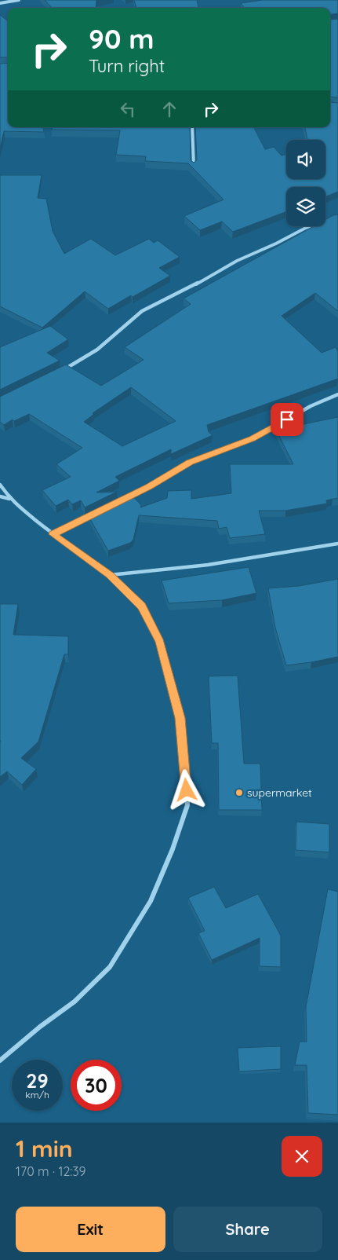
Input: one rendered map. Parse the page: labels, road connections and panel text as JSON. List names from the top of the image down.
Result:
{
  "places": ["supermarket"],
  "page": {
    "turn": ["90 m", "Turn right"],
    "speed": "29 km/h",
    "limit": "30",
    "heading": ["1 min", "170 m · 12:39"],
    "buttons": ["Exit", "Share"]
  }
}
